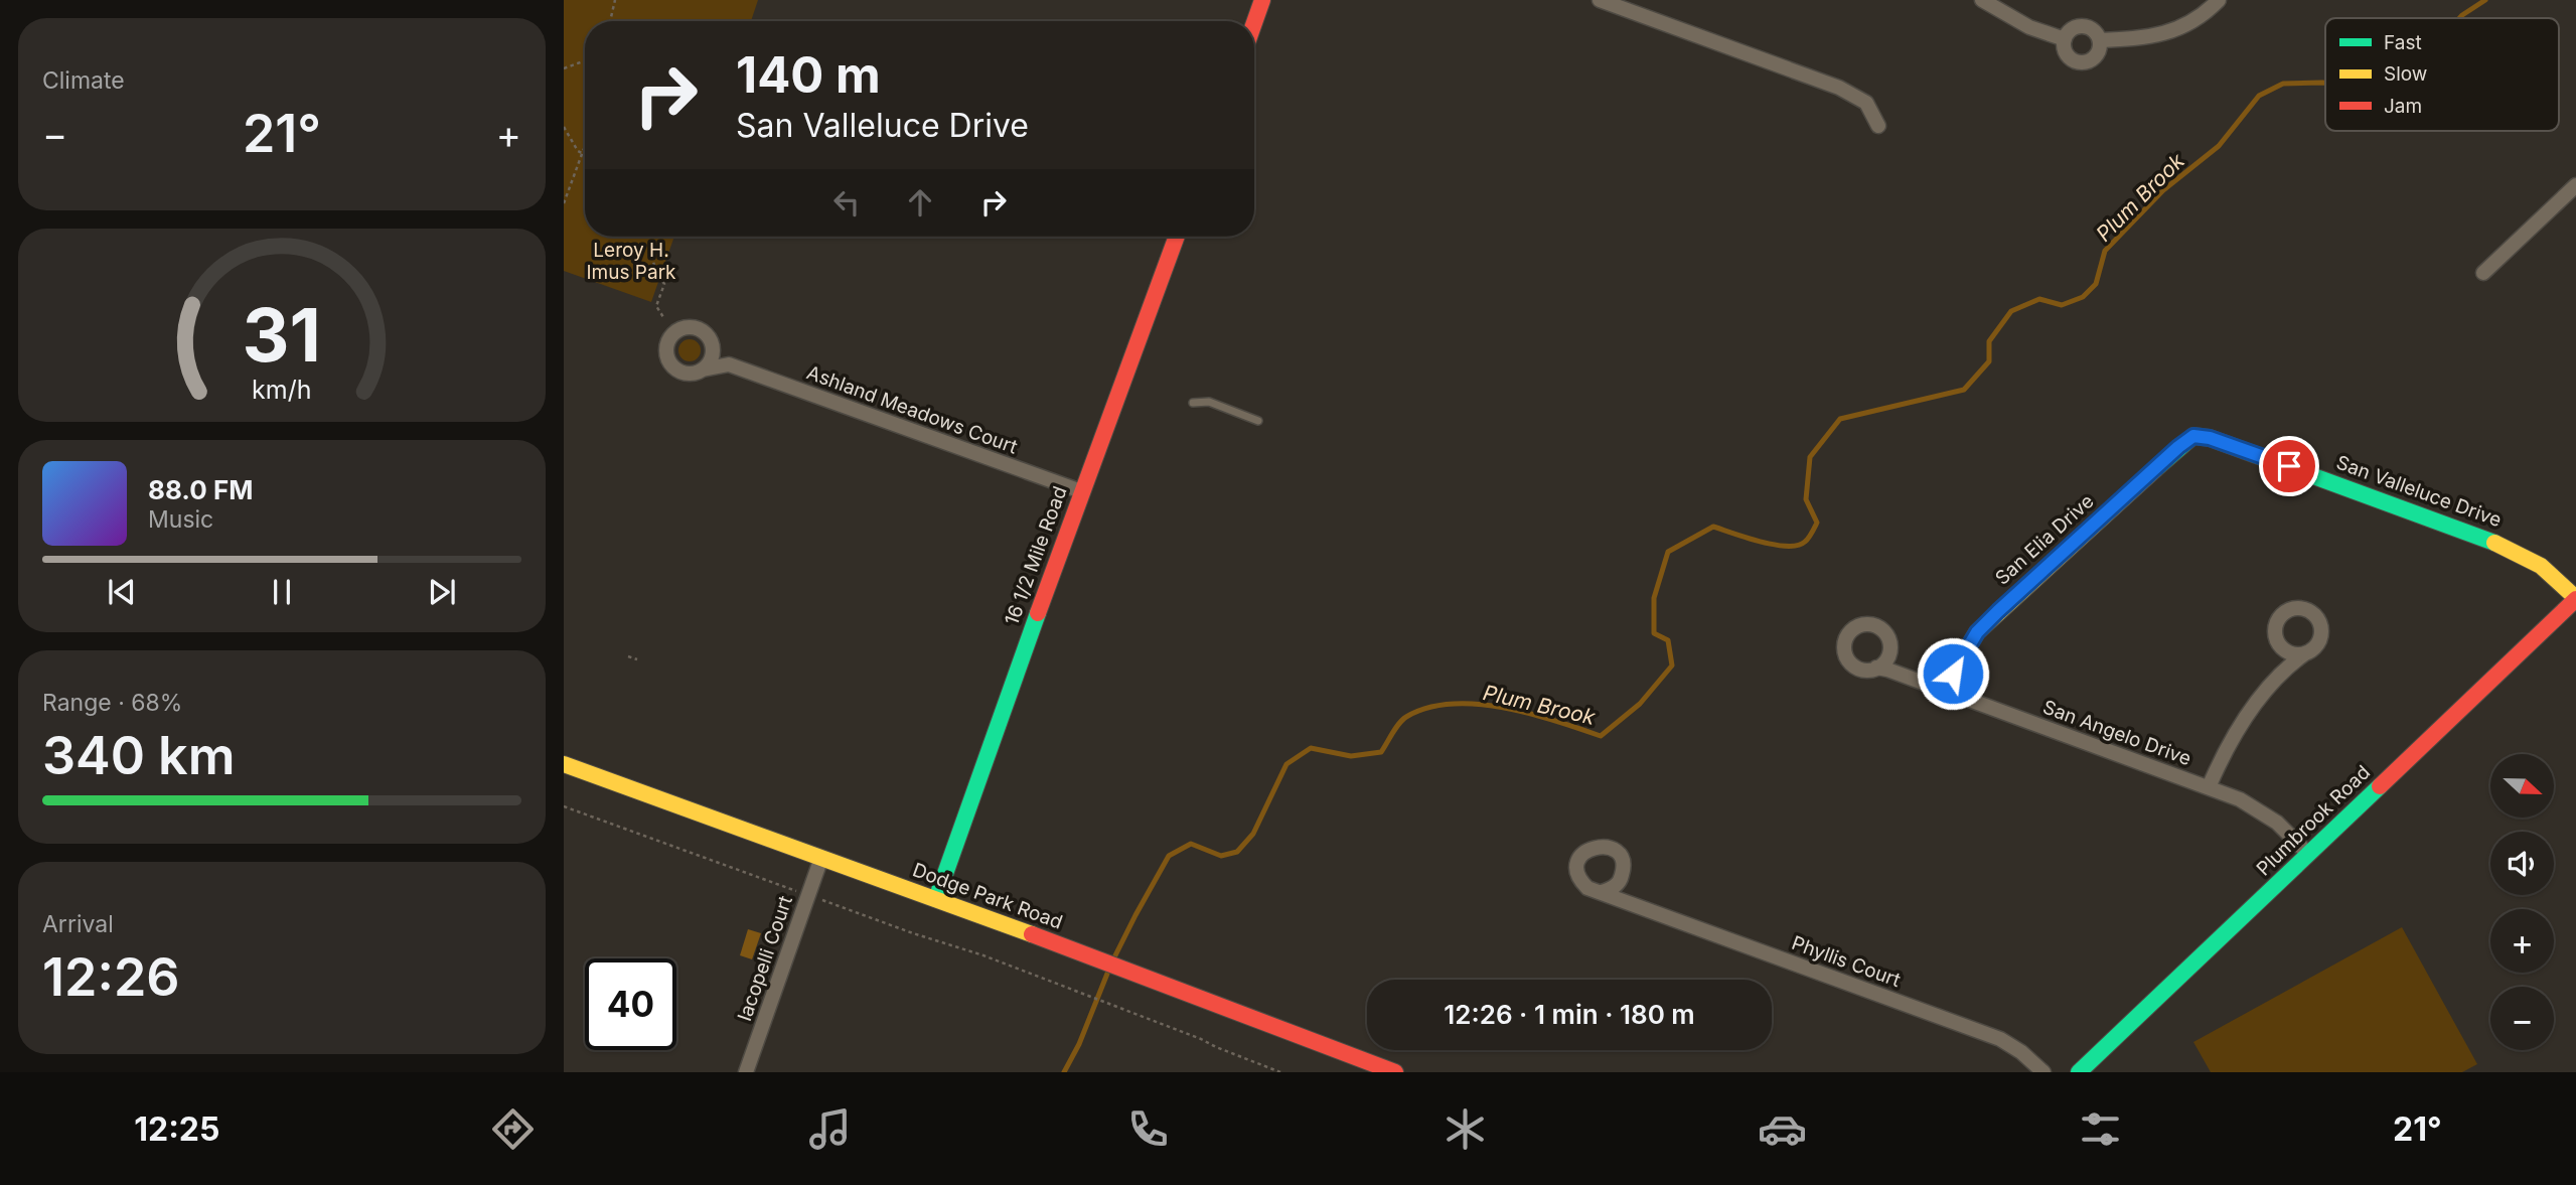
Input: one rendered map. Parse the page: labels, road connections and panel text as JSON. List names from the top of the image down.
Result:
{
  "streets": {
    "street": [
      "Ashland Meadows Court",
      "San Valleluce Drive",
      "San Elia Drive",
      "16 1/2 Mile Road",
      "San Angelo Drive",
      "Plumbrook Road",
      "Dodge Park Road",
      "Iacopelli Court",
      "Phyllis Court"
    ]
  },
  "crossings": [
    ["Ashland Meadows Court", "16 1/2 Mile Road"],
    ["San Valleluce Drive", "San Elia Drive"],
    ["San Valleluce Drive", "Plumbrook Road"],
    ["San Elia Drive", "San Angelo Drive"],
    ["16 1/2 Mile Road", "Dodge Park Road"],
    ["San Angelo Drive", "Plumbrook Road"],
    ["Dodge Park Road", "Iacopelli Court"]
  ],
  "water": ["Plum Brook"],
  "parks": ["Leroy H. Imus Park"],
  "legend": ["Fast", "Slow", "Jam"],
  "north": "right",
  "page": {
    "tile": [
      "Climate",
      ["Range · 68%", "340 km"],
      ["Arrival", "12:26"]
    ],
    "turn": ["140 m", "San Valleluce Drive"],
    "heat": ["−", "21°", "+"],
    "song": ["88.0 FM", "Music"],
    "map_buttons": ["+", "−"],
    "limit": "40",
    "trip": "12:26 · 1 min · 180 m",
    "tabs": ["12:25", "21°"],
    "gauge": ["31", "km/h"]
  }
}
